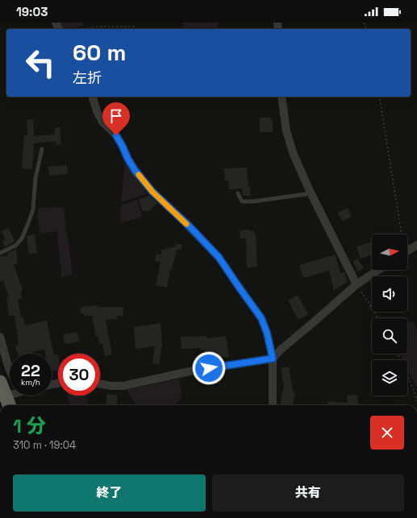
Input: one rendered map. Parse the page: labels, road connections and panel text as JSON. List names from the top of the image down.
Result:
{
  "north": "right",
  "page": {
    "status": "19:03",
    "turn": ["60 m", "左折"],
    "speed": "22 km/h",
    "limit": "30",
    "heading": ["1 分", "310 m · 19:04"],
    "buttons": ["終了", "共有"]
  }
}
